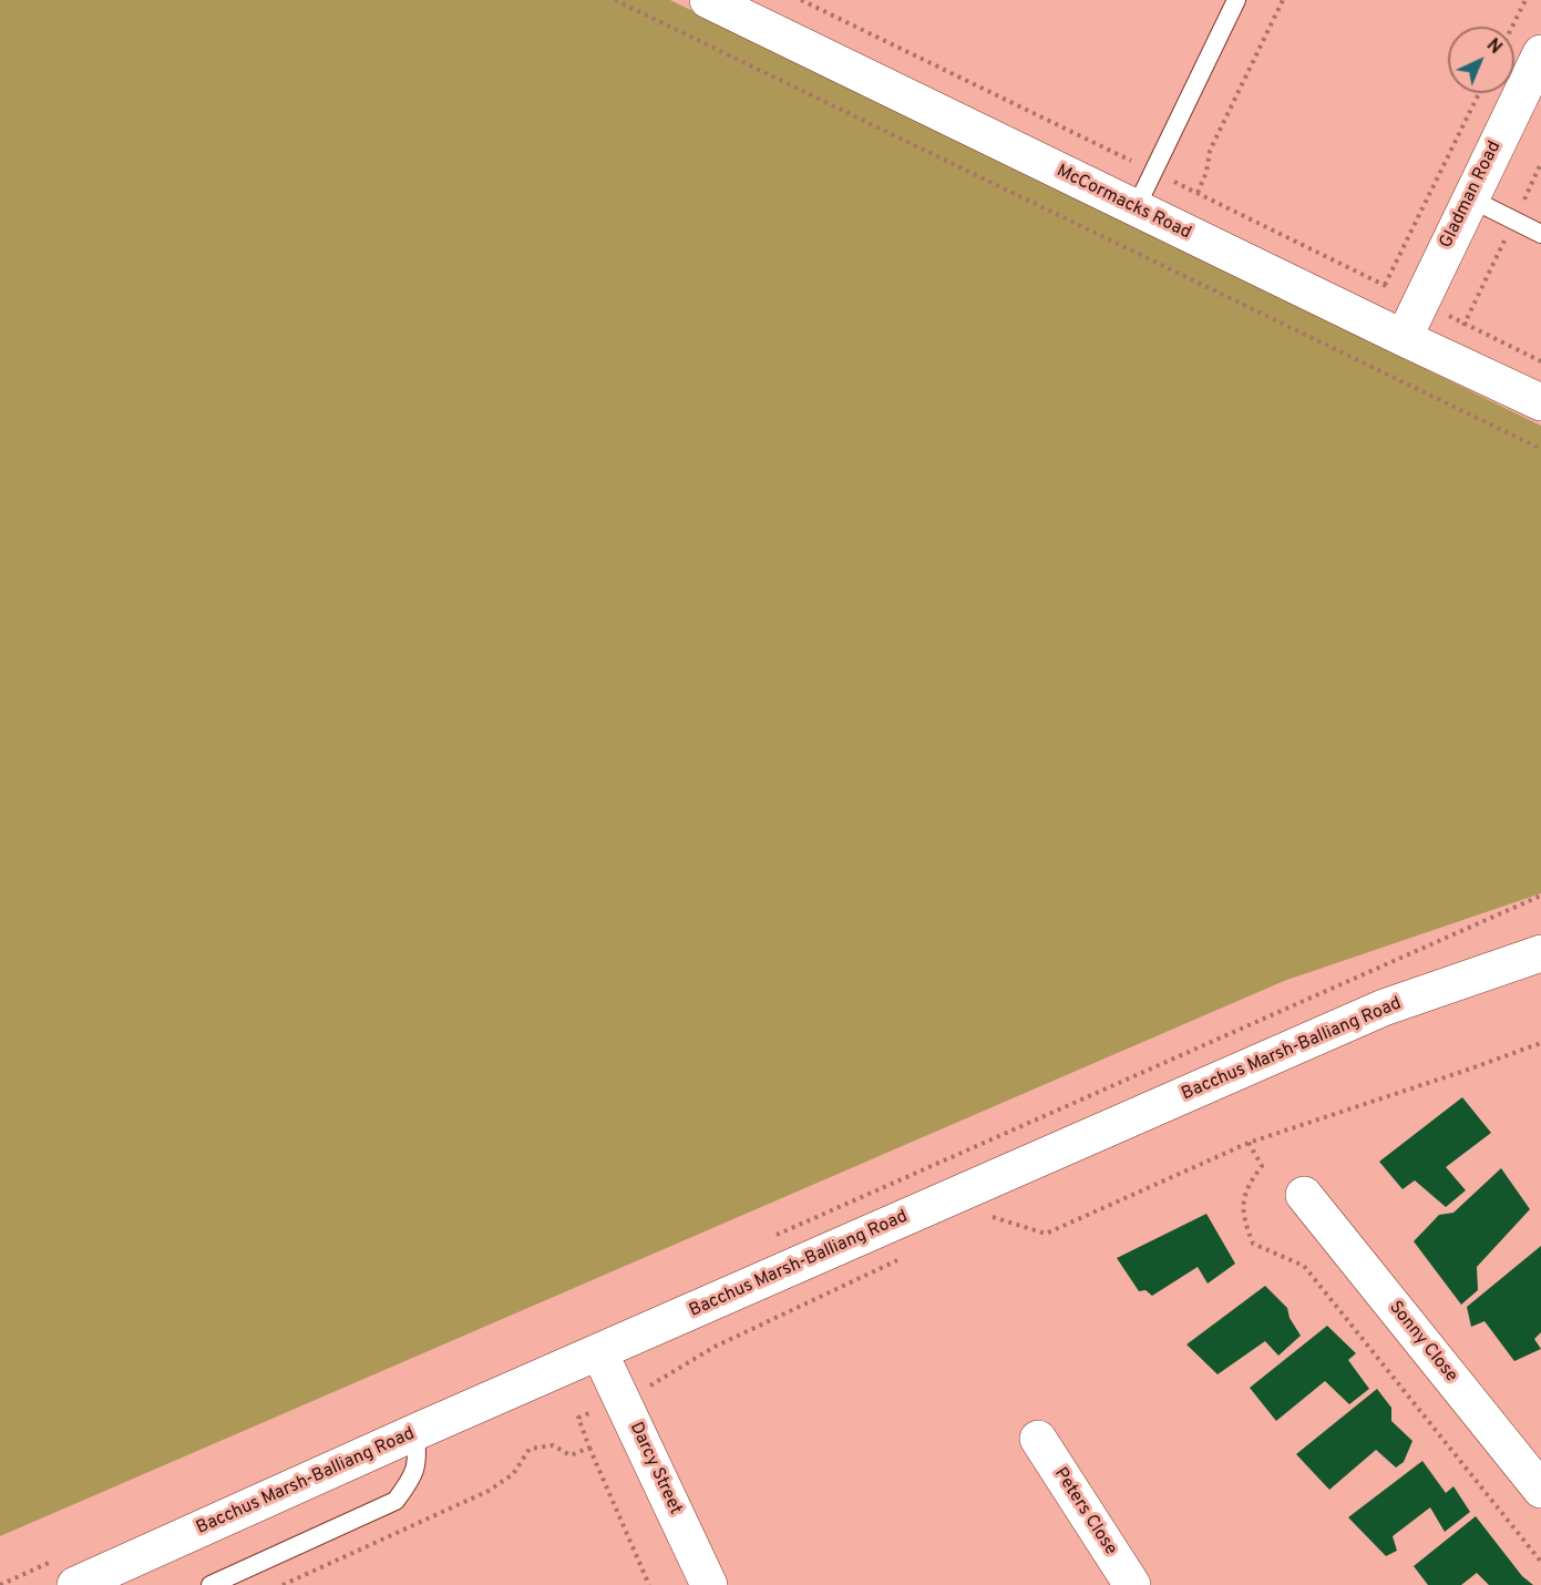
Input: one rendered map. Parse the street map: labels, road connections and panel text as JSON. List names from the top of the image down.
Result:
{
  "streets": {
    "street": [
      "Gladman Road",
      "McCormacks Road",
      "Bacchus Marsh-Balliang Road",
      "Sonny Close",
      "Darcy Street",
      "Peters Close"
    ]
  },
  "crossings": [
    ["Gladman Road", "McCormacks Road"],
    ["Bacchus Marsh-Balliang Road", "Darcy Street"]
  ],
  "north": "top right"
}
